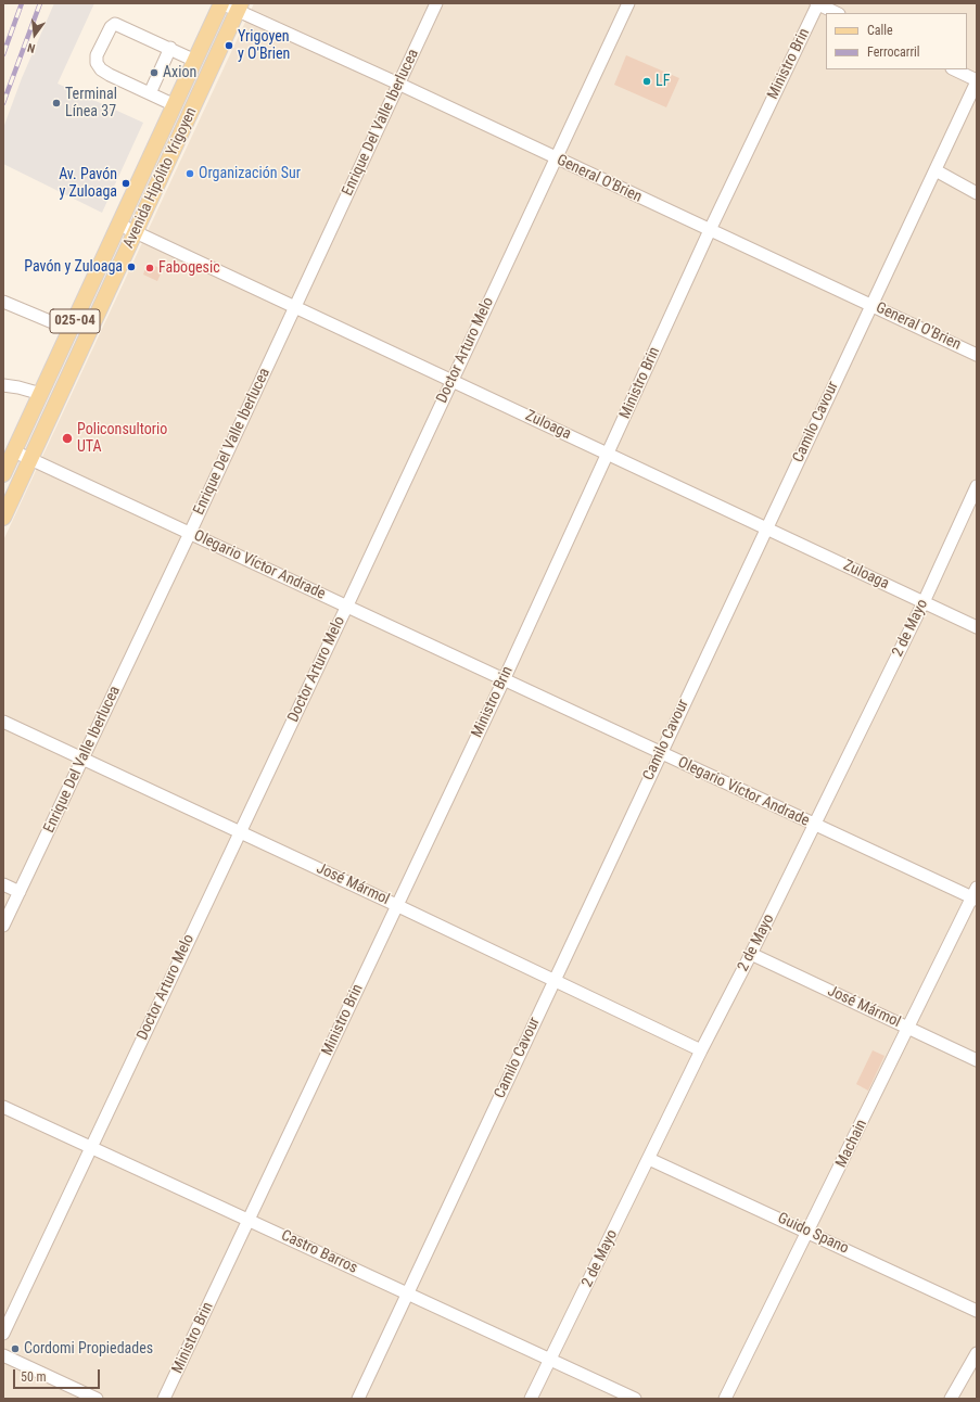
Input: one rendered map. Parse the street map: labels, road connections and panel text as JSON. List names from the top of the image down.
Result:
{
  "streets": {
    "main road": ["Avenida Hipólito Yrigoyen", "025-04"],
    "street": [
      "Ministro Brin",
      "Enrique Del Valle Iberlucea",
      "General O'Brien",
      "Doctor Arturo Melo",
      "Camilo Cavour",
      "Zuloaga",
      "Olegario Víctor Andrade",
      "2 de Mayo",
      "José Mármol",
      "Machain",
      "Guido Spano",
      "Castro Barros"
    ]
  },
  "crossings": [
    ["Ministro Brin", "General O'Brien"],
    ["Ministro Brin", "Zuloaga"],
    ["Ministro Brin", "Olegario Víctor Andrade"],
    ["Ministro Brin", "José Mármol"],
    ["Ministro Brin", "Castro Barros"],
    ["Enrique Del Valle Iberlucea", "General O'Brien"],
    ["Enrique Del Valle Iberlucea", "Zuloaga"],
    ["Enrique Del Valle Iberlucea", "Olegario Víctor Andrade"],
    ["Enrique Del Valle Iberlucea", "José Mármol"],
    ["Avenida Hipólito Yrigoyen", "General O'Brien"],
    ["Avenida Hipólito Yrigoyen", "Zuloaga"],
    ["Avenida Hipólito Yrigoyen", "Olegario Víctor Andrade"],
    ["General O'Brien", "Doctor Arturo Melo"],
    ["General O'Brien", "Camilo Cavour"],
    ["Doctor Arturo Melo", "Zuloaga"],
    ["Doctor Arturo Melo", "Olegario Víctor Andrade"],
    ["Doctor Arturo Melo", "José Mármol"],
    ["Doctor Arturo Melo", "Castro Barros"],
    ["Camilo Cavour", "Zuloaga"],
    ["Camilo Cavour", "Olegario Víctor Andrade"],
    ["Camilo Cavour", "José Mármol"],
    ["Camilo Cavour", "Castro Barros"],
    ["Zuloaga", "2 de Mayo"],
    ["Olegario Víctor Andrade", "2 de Mayo"],
    ["Olegario Víctor Andrade", "Machain"],
    ["2 de Mayo", "José Mármol"],
    ["2 de Mayo", "Guido Spano"],
    ["2 de Mayo", "Castro Barros"],
    ["José Mármol", "Machain"],
    ["Machain", "Guido Spano"]
  ],
  "places": [
    "Yrigoyen y O'Brien",
    "Axion",
    "LF",
    "Terminal Línea 37",
    "Organización Sur",
    "Av. Pavón y Zuloaga",
    "Pavón y Zuloaga",
    "Fabogesic",
    "Policonsultorio UTA",
    "Cordomi Propiedades"
  ],
  "legend": ["Calle", "Ferrocarril"],
  "scale_bar": "50 m",
  "north": "bottom"
}
